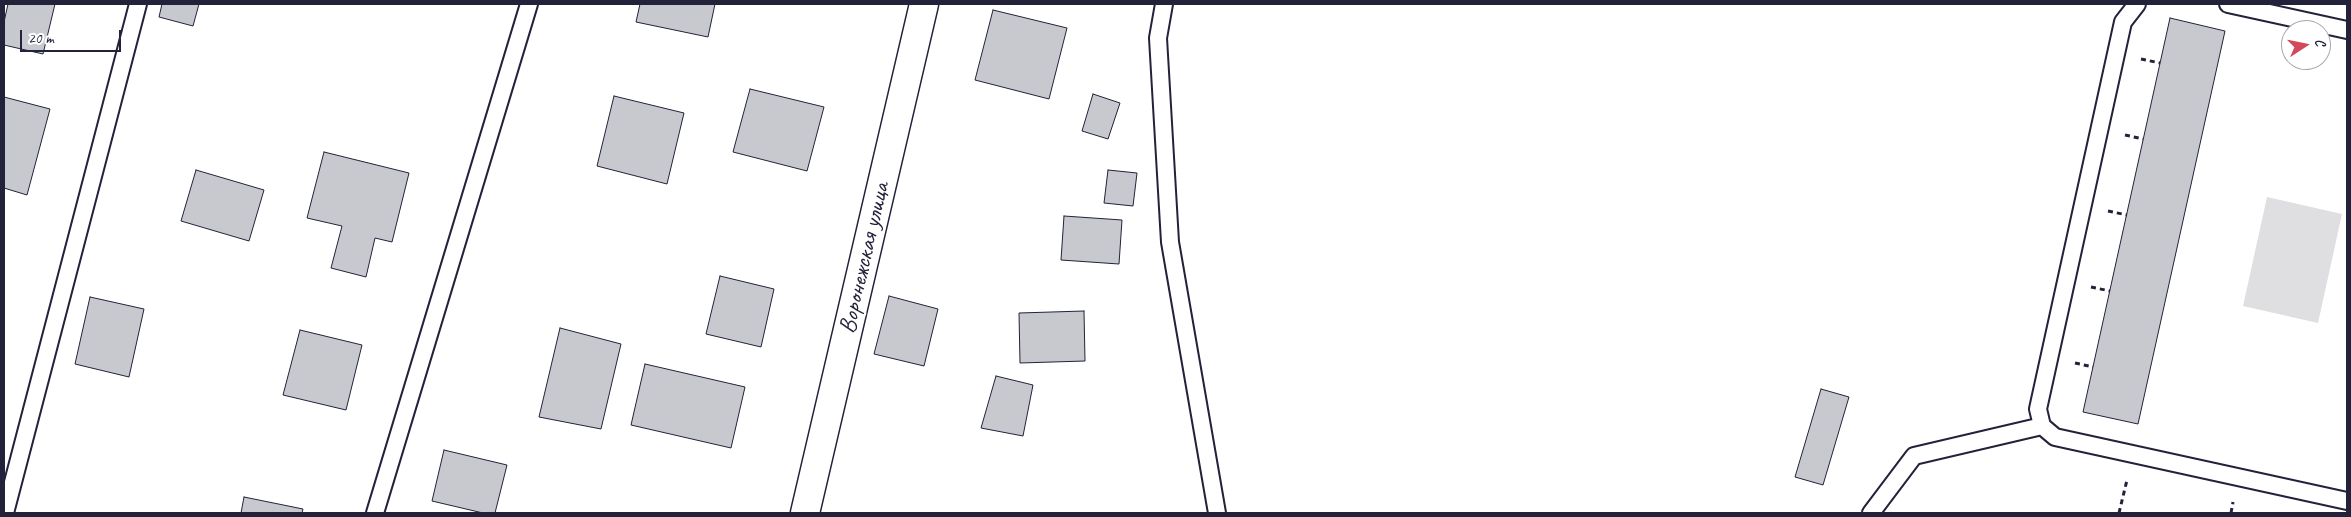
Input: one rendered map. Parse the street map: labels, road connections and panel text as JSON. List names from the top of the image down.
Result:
{
  "streets": {
    "street": ["Воронежская улица"]
  },
  "scale_bar": "20 m",
  "north": "right"
}
